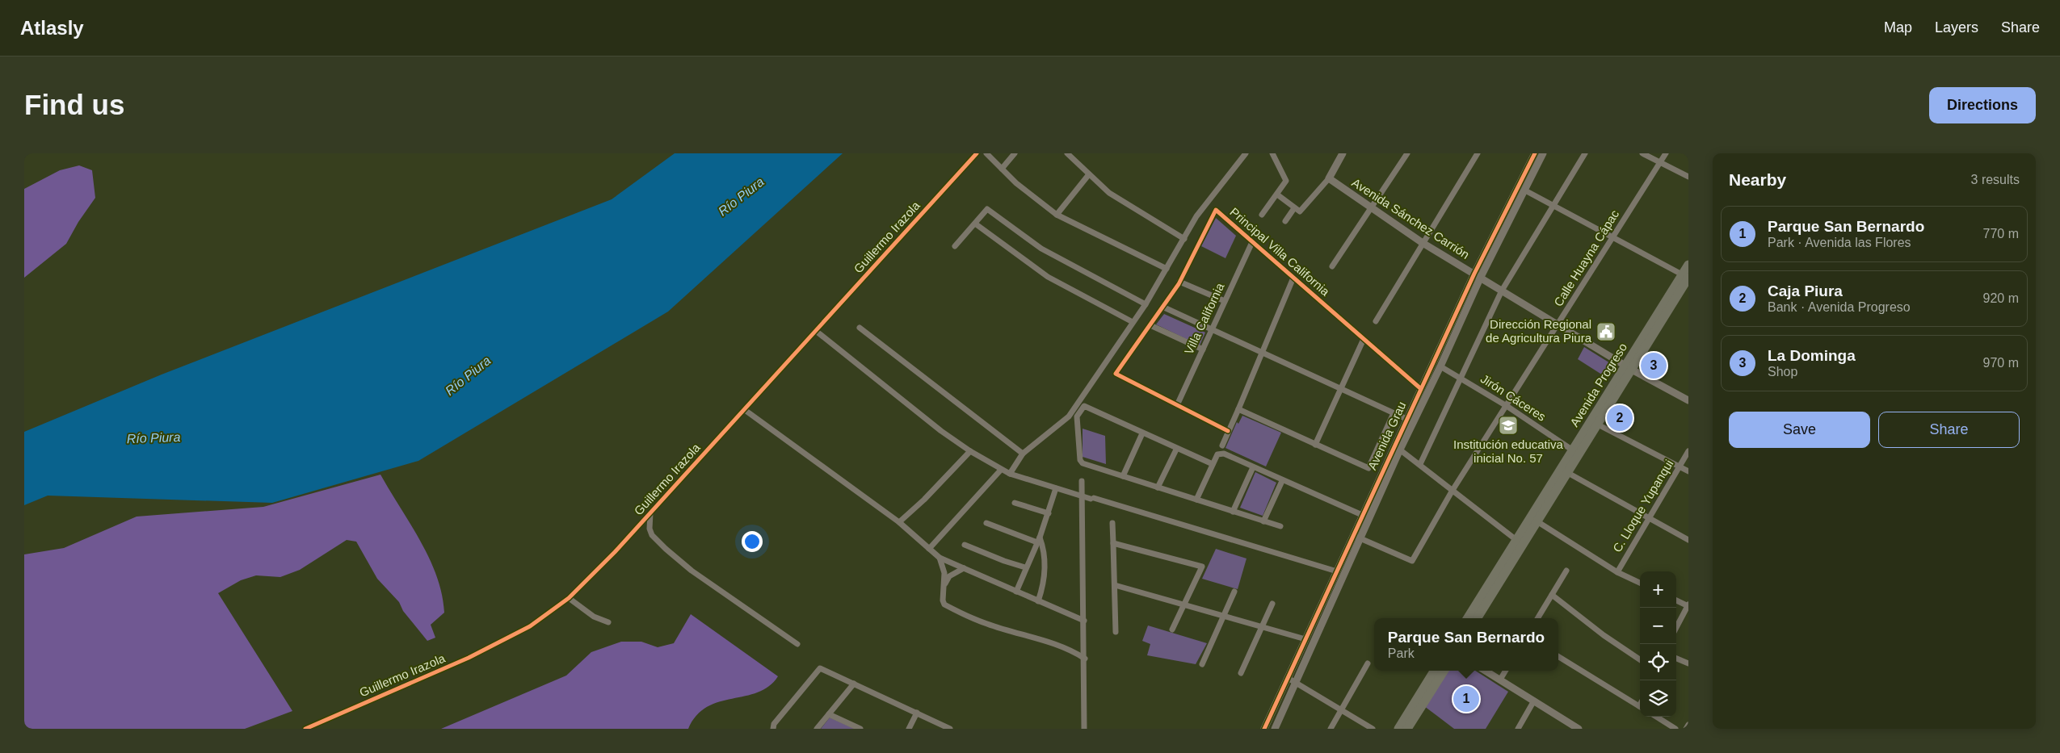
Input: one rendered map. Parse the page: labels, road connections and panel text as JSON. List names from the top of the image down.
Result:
{
  "streets": {
    "main road": ["Avenida Progreso"],
    "street": [
      "Avenida Sánchez Carrión",
      "Guillermo Irazola",
      "Principal Villa California",
      "Calle Huayna Cápac",
      "Villa California",
      "Jirón Cáceres",
      "Avenida Grau",
      "C. Lloque Yupanqui"
    ]
  },
  "crossings": [
    ["Avenida Sánchez Carrión", "Calle Huayna Cápac"],
    ["Avenida Sánchez Carrión", "Avenida Progreso"],
    ["Avenida Sánchez Carrión", "Avenida Grau"],
    ["Principal Villa California", "Villa California"],
    ["Principal Villa California", "Avenida Grau"],
    ["Calle Huayna Cápac", "Jirón Cáceres"],
    ["Calle Huayna Cápac", "Avenida Grau"],
    ["Avenida Progreso", "Jirón Cáceres"],
    ["Jirón Cáceres", "Avenida Grau"]
  ],
  "water": ["Río Piura"],
  "places": {
    "public building": ["Dirección Regional de Agricultura Piura"],
    "school or university": ["Institución educativa inicial No. 57"]
  },
  "page": {
    "header": "Atlasly",
    "nav": ["Map", "Layers", "Share"],
    "buttons": [
      "Directions",
      ["Save", "Share"]
    ],
    "title": "Find us",
    "heading": ["Nearby", "3 results"],
    "list": [
      {
        "mark": "1",
        "name": "Parque San Bernardo",
        "note": "Park · Avenida las Flores",
        "value": "770 m"
      },
      {
        "mark": "2",
        "name": "Caja Piura",
        "note": "Bank · Avenida Progreso",
        "value": "920 m"
      },
      {
        "mark": "3",
        "name": "La Dominga",
        "note": "Shop",
        "value": "970 m"
      }
    ],
    "pins": ["3", "2", "1"],
    "map_buttons": ["+", "−"],
    "popup": ["Parque San Bernardo", "Park"]
  }
}
